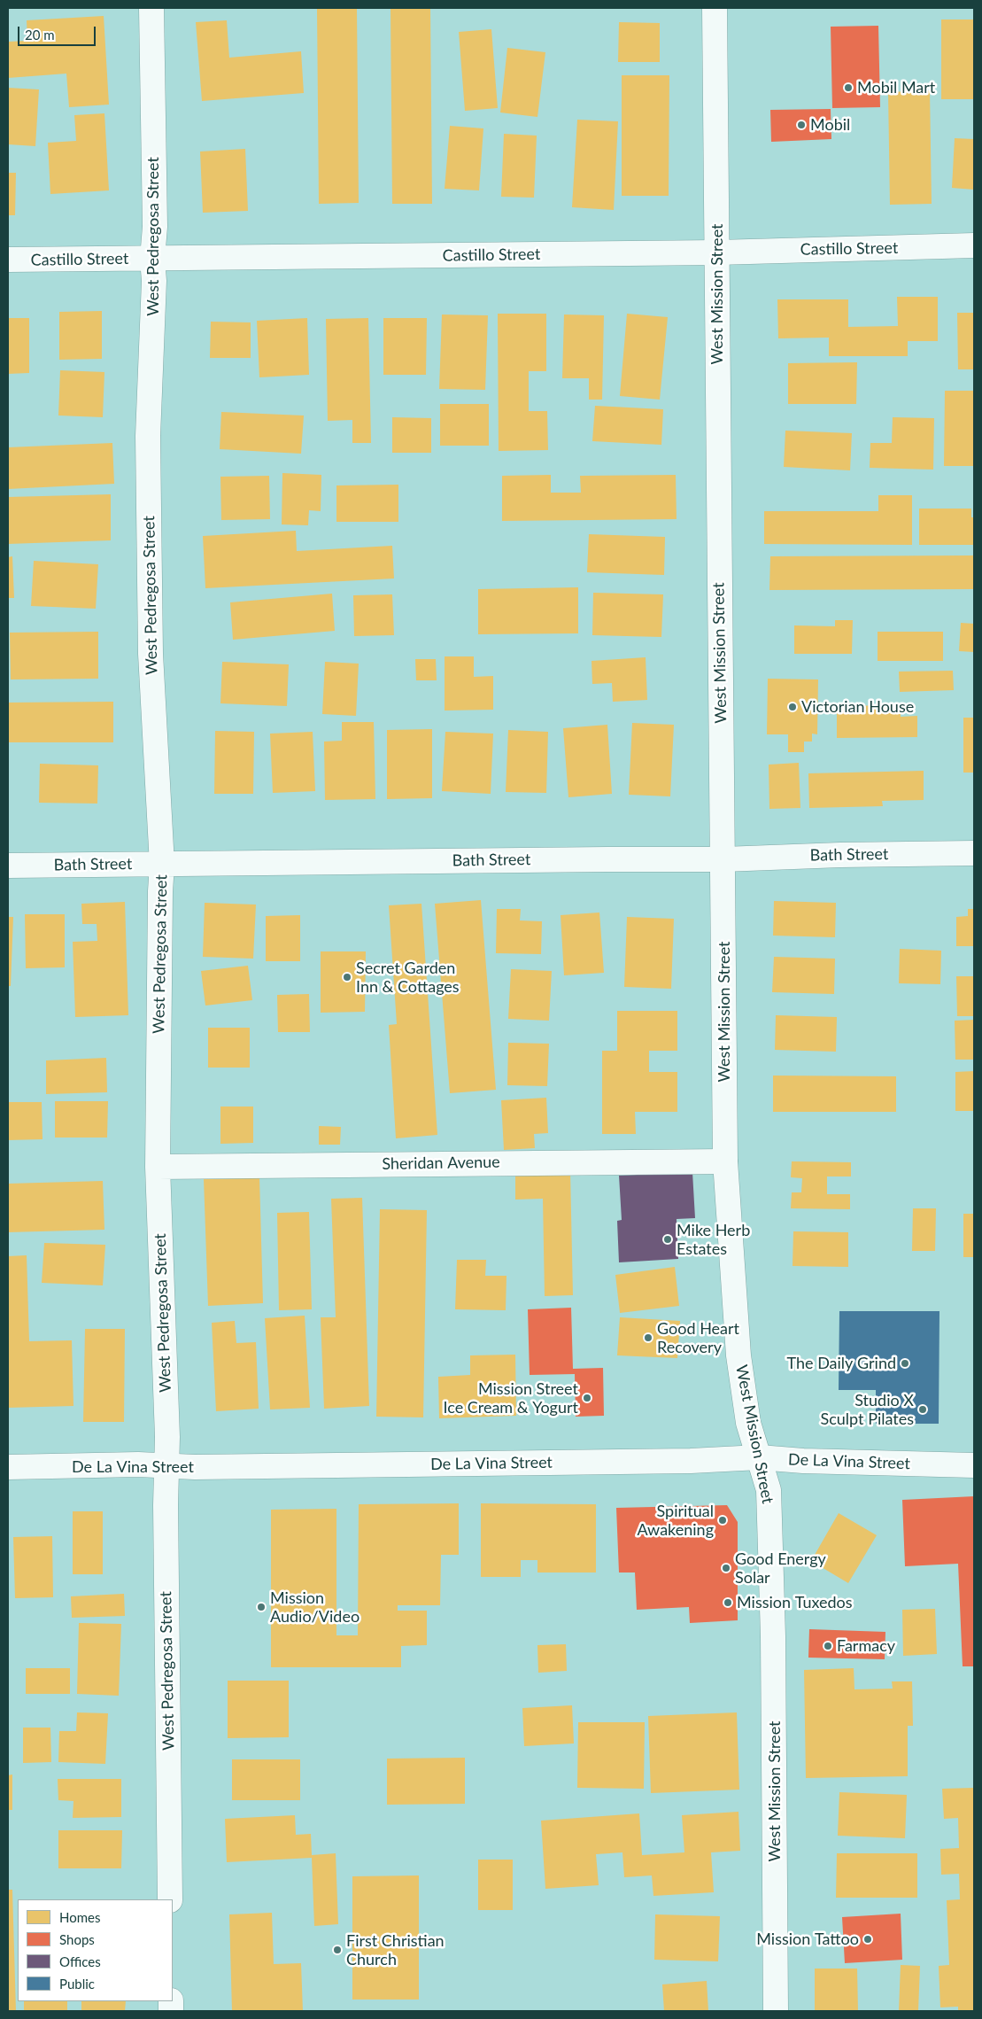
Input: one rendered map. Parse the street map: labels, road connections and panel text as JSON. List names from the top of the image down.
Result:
{
  "streets": {
    "street": [
      "West Pedregosa Street",
      "Castillo Street",
      "West Mission Street",
      "Bath Street",
      "Sheridan Avenue",
      "De La Vina Street"
    ]
  },
  "crossings": [
    ["West Pedregosa Street", "Castillo Street"],
    ["West Pedregosa Street", "Bath Street"],
    ["West Pedregosa Street", "Sheridan Avenue"],
    ["West Pedregosa Street", "De La Vina Street"],
    ["Castillo Street", "West Mission Street"],
    ["West Mission Street", "Bath Street"],
    ["West Mission Street", "Sheridan Avenue"],
    ["West Mission Street", "De La Vina Street"]
  ],
  "places": [
    "Mobil Mart",
    "Mobil",
    "Victorian House",
    "Secret Garden Inn & Cottages",
    "Mike Herb Estates",
    "Good Heart Recovery",
    "The Daily Grind",
    "Mission Street Ice Cream & Yogurt",
    "Studio X Sculpt Pilates",
    "Spiritual Awakening",
    "Good Energy Solar",
    "Mission Tuxedos",
    "Mission Audio/Video",
    "Farmacy",
    "Mission Tattoo",
    "First Christian Church"
  ],
  "legend": [
    "Homes",
    "Shops",
    "Offices",
    "Public"
  ],
  "scale_bar": "20 m"
}
